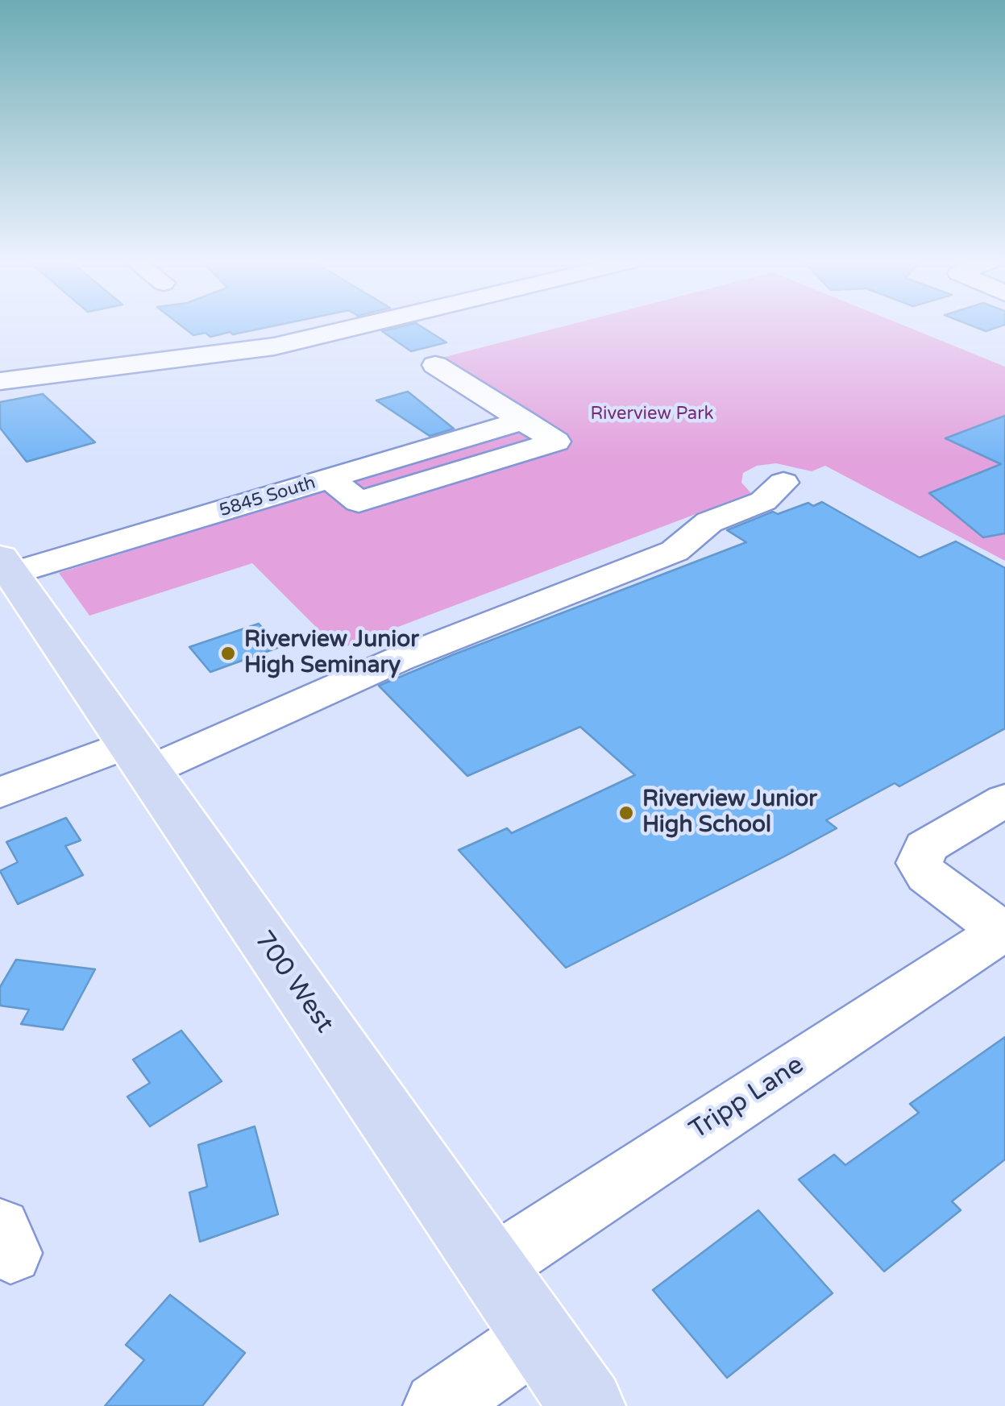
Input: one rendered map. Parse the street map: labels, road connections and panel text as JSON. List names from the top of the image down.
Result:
{
  "streets": {
    "main road": ["700 West"],
    "street": ["5845 South", "Tripp Lane"]
  },
  "crossings": [
    ["5845 South", "700 West"],
    ["700 West", "Tripp Lane"]
  ],
  "parks": ["Riverview Park"],
  "places": ["Riverview Junior High Seminary", "Riverview Junior High School"]
}
